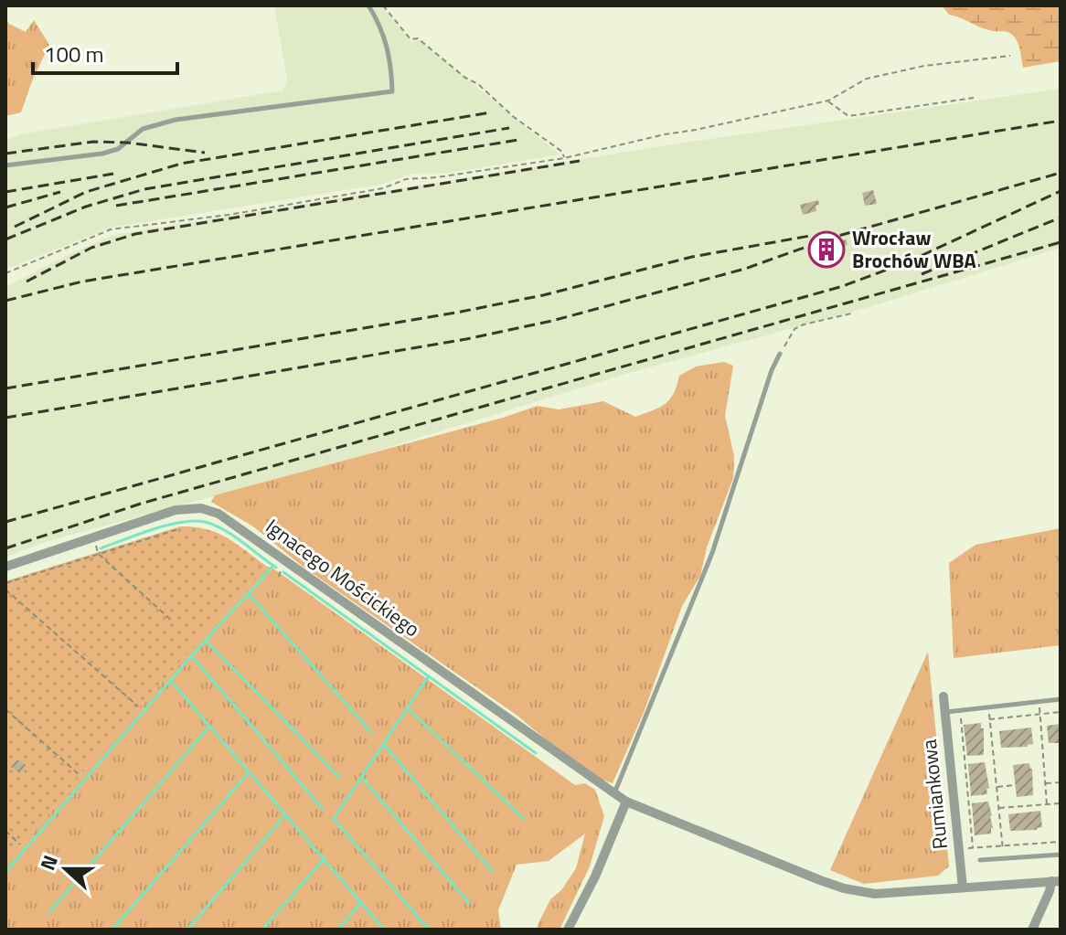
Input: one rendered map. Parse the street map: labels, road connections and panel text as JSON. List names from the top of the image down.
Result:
{
  "streets": {
    "street": ["Ignacego Mościckiego", "Rumiankowa"]
  },
  "crossings": [
    ["Ignacego Mościckiego", "Rumiankowa"]
  ],
  "places": {
    "building": ["Wrocław Brochów WBA"]
  },
  "scale_bar": "100 m",
  "north": "left"
}
